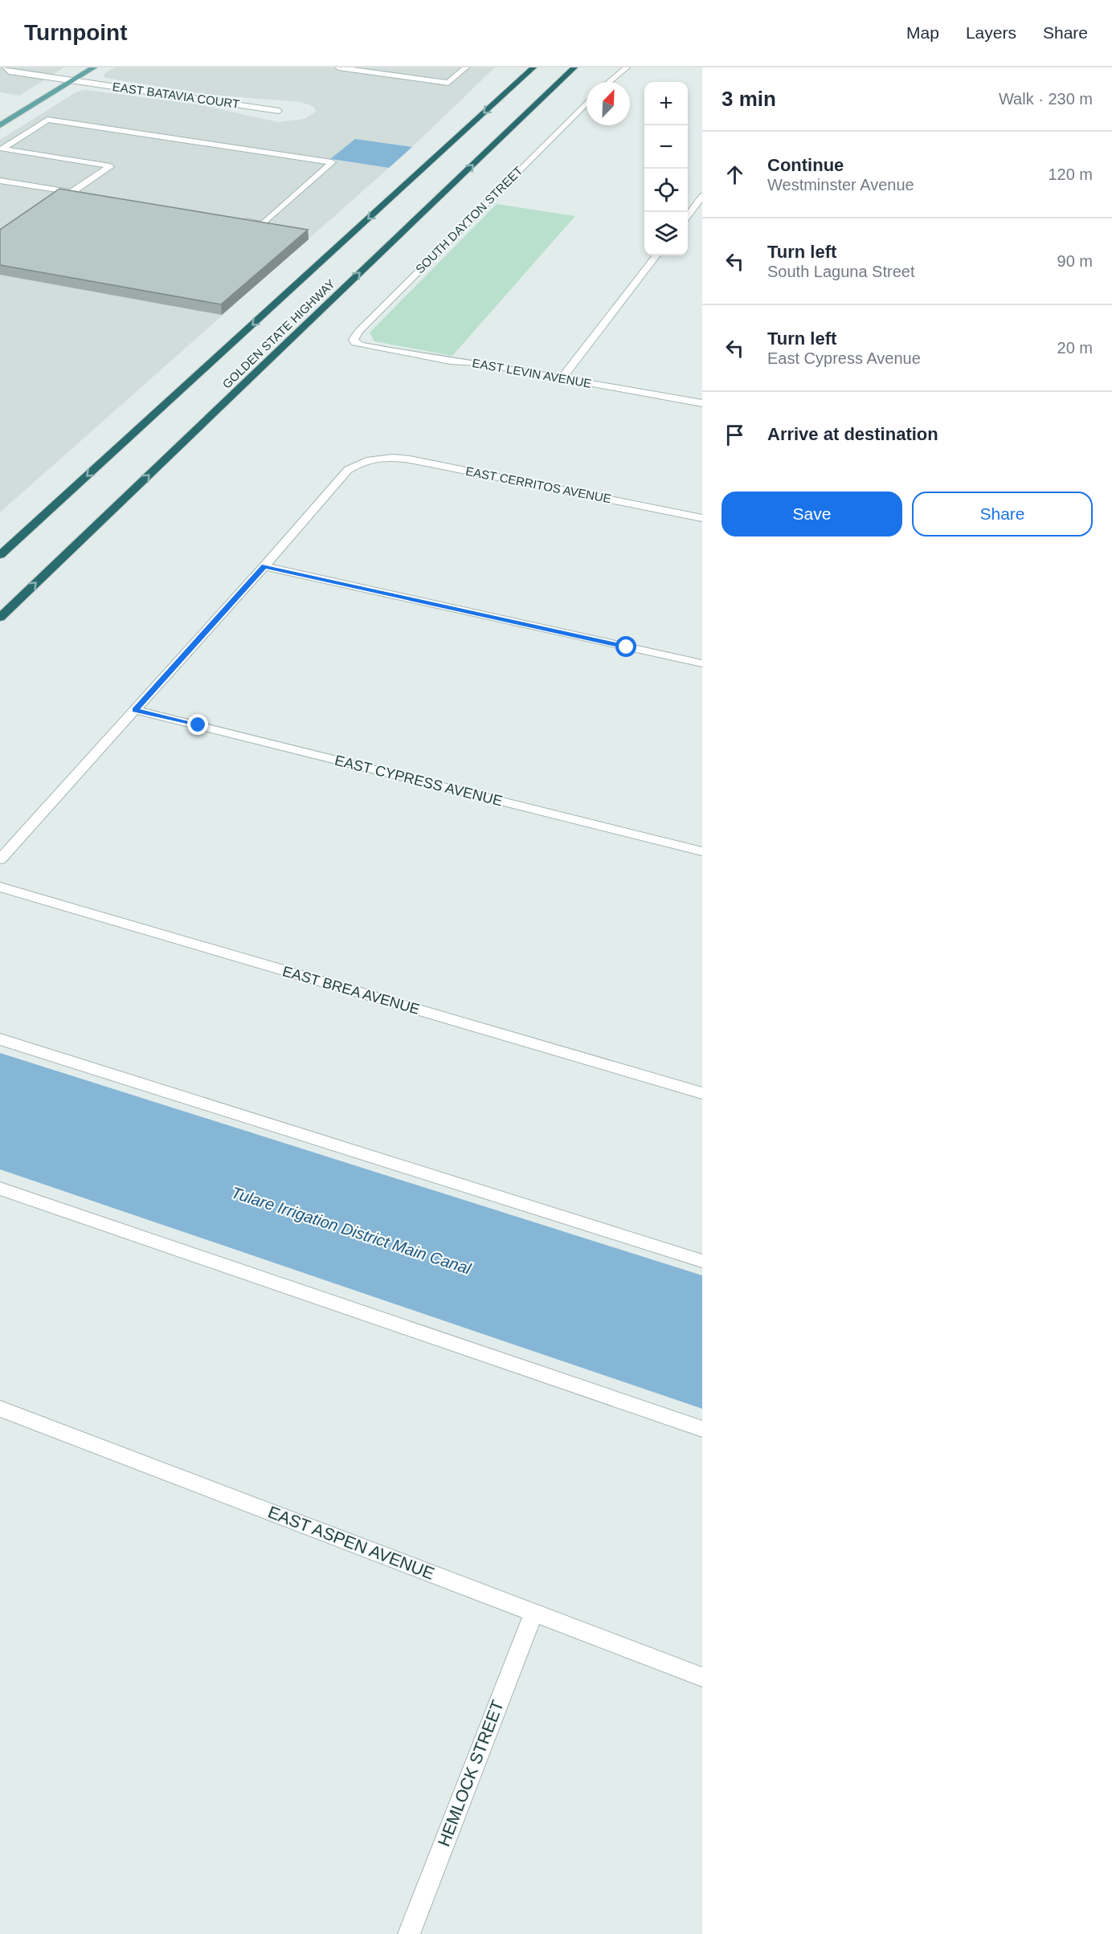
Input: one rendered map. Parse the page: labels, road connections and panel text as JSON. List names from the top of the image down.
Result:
{
  "streets": {
    "highway": ["GOLDEN STATE HIGHWAY"],
    "street": [
      "EAST BATAVIA COURT",
      "SOUTH DAYTON STREET",
      "EAST LEVIN AVENUE",
      "EAST CERRITOS AVENUE",
      "EAST CYPRESS AVENUE",
      "EAST BREA AVENUE",
      "EAST ASPEN AVENUE",
      "HEMLOCK STREET"
    ]
  },
  "crossings": [
    ["SOUTH DAYTON STREET", "EAST LEVIN AVENUE"],
    ["EAST ASPEN AVENUE", "HEMLOCK STREET"]
  ],
  "water": ["Tulare Irrigation District Main Canal"],
  "north": "top right",
  "page": {
    "header": "Turnpoint",
    "nav": ["Map", "Layers", "Share"],
    "heading": ["3 min", "Walk · 230 m"],
    "map_buttons": ["+", "−"],
    "list": [
      ["Continue", "Westminster Avenue", "120 m"],
      ["Turn left", "South Laguna Street", "90 m"],
      ["Turn left", "East Cypress Avenue", "20 m"],
      "Arrive at destination"
    ],
    "buttons": ["Save", "Share"]
  }
}
